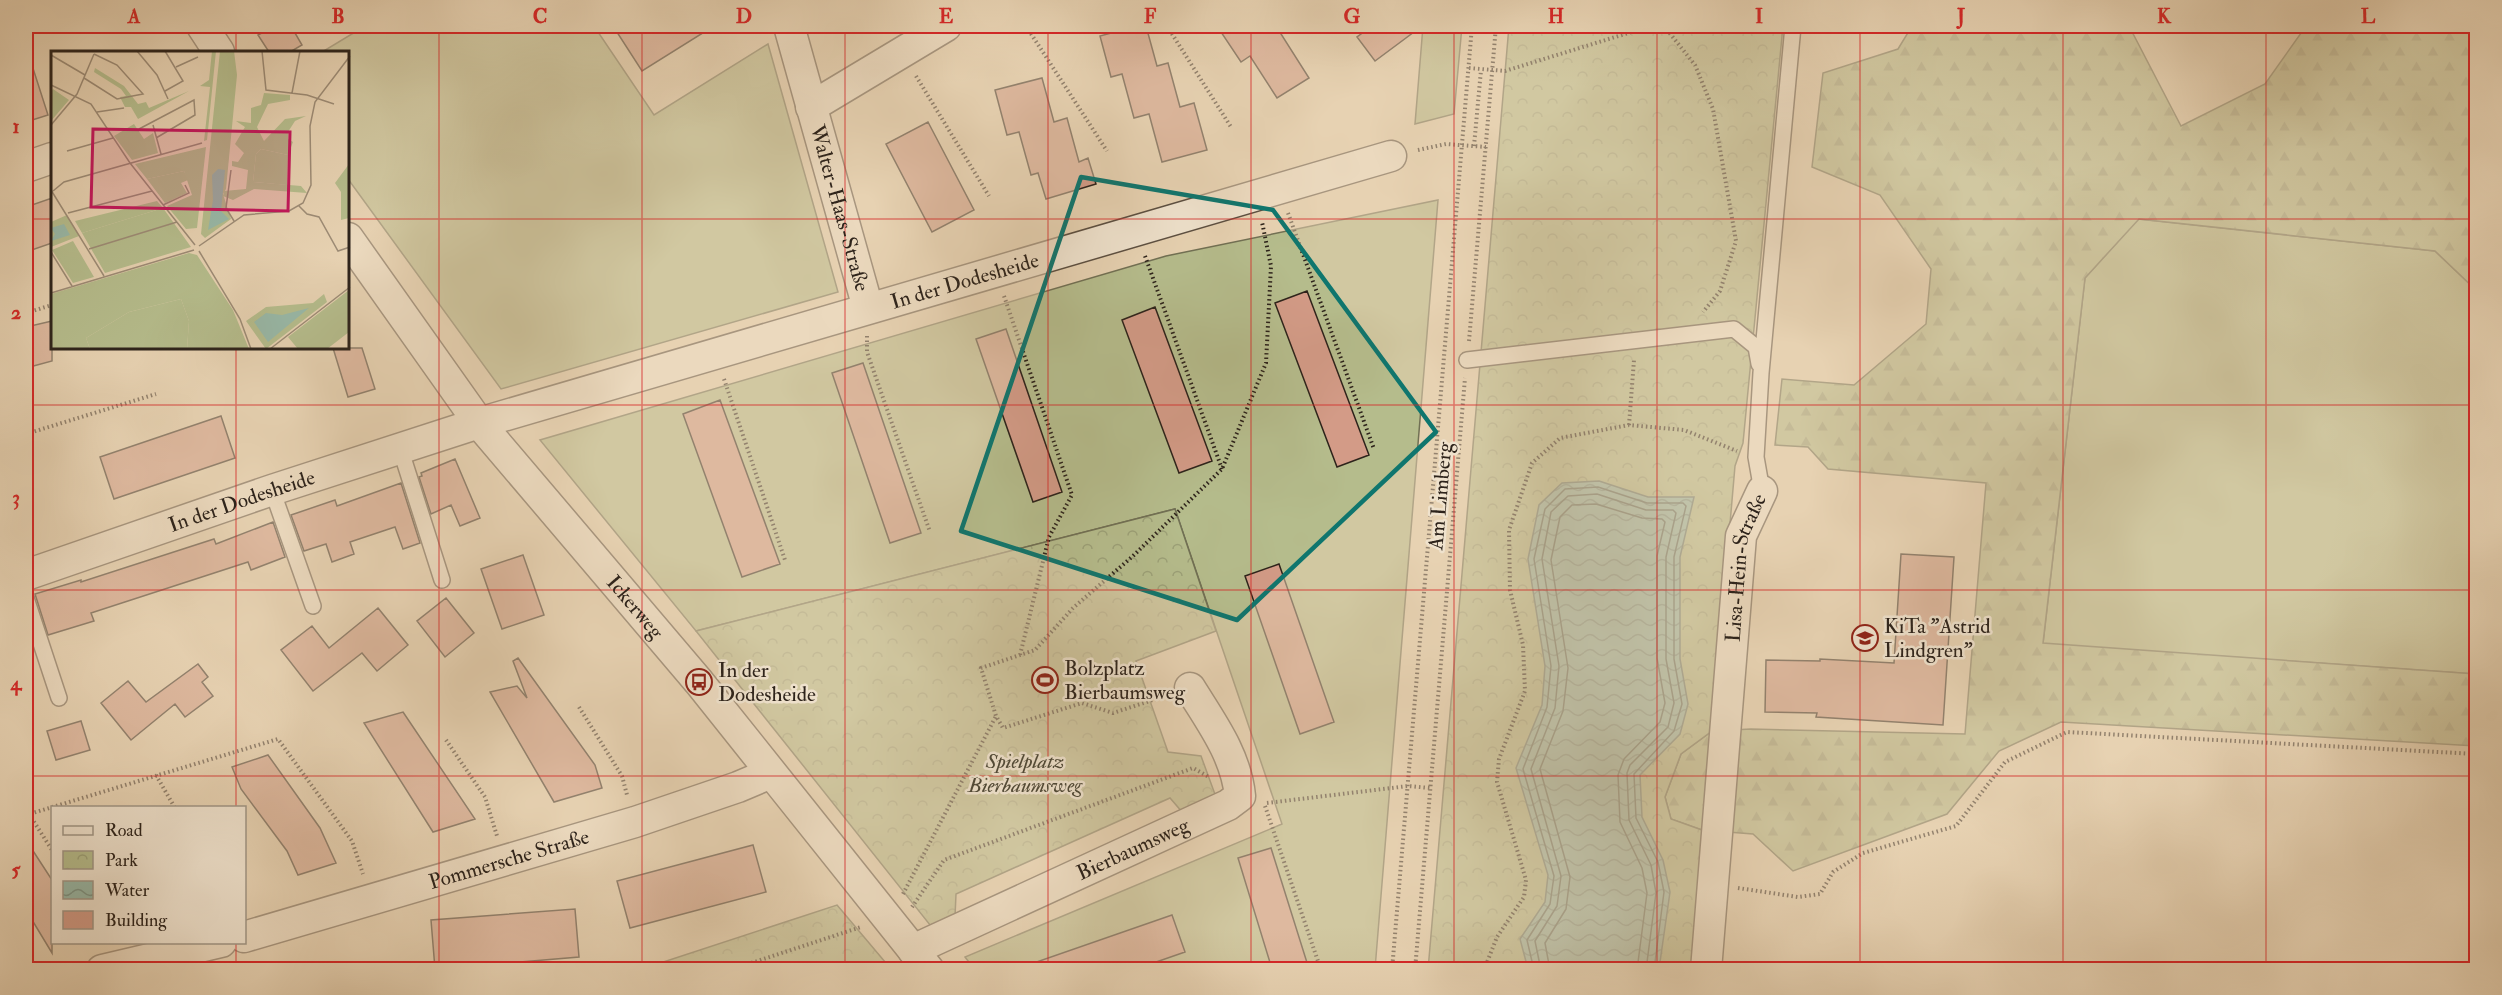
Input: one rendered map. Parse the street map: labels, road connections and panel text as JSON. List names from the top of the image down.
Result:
{
  "streets": {
    "street": [
      "Walter-Haas-Straße",
      "In der Dodesheide",
      "Lisa-Hein-Straße",
      "Ickerweg",
      "Bierbaumsweg",
      "Pommersche Straße"
    ],
    "path": ["Am Limberg"]
  },
  "crossings": [
    ["Walter-Haas-Straße", "In der Dodesheide"],
    ["In der Dodesheide", "Ickerweg"],
    ["Ickerweg", "Bierbaumsweg"],
    ["Ickerweg", "Pommersche Straße"]
  ],
  "parks": ["Spielplatz Bierbaumsweg"],
  "places": {
    "school or university": ["KiTa \"Astrid Lindgren\""],
    "sports": ["Bolzplatz Bierbaumsweg"],
    "bus stop": ["In der Dodesheide"]
  },
  "legend": [
    "Road",
    "Park",
    "Water",
    "Building"
  ],
  "grid": {
    "columns": [
      "A",
      "B",
      "C",
      "D",
      "E",
      "F",
      "G",
      "H",
      "I",
      "J",
      "K",
      "L"
    ],
    "rows": [
      "1",
      "2",
      "3",
      "4",
      "5"
    ]
  }
}
